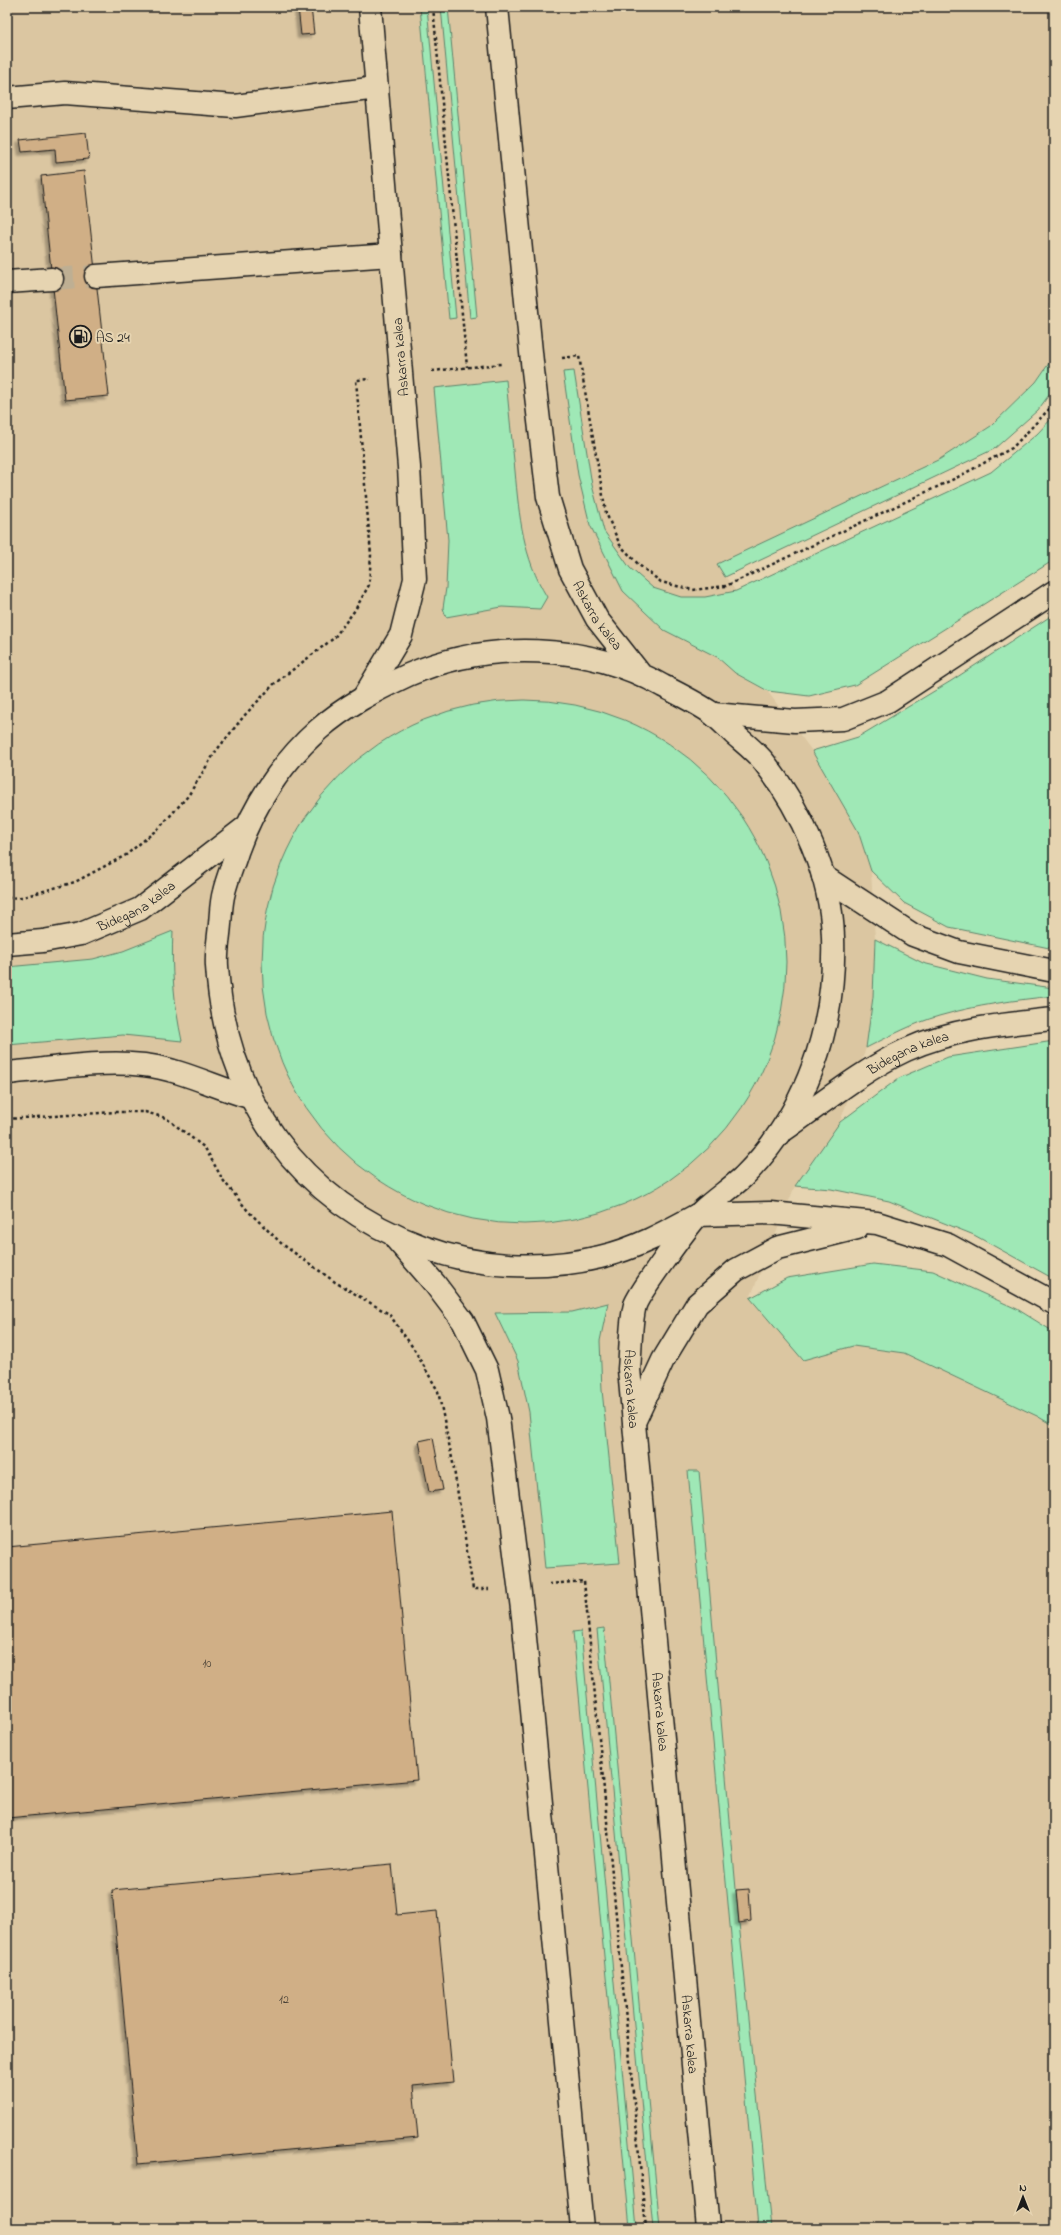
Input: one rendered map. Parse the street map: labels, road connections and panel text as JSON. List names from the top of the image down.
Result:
{
  "streets": {
    "main road": ["Askarra kalea", "Bidegana kalea"]
  },
  "places": {
    "fuel station": ["AS 24"]
  },
  "house_numbers": ["10", "12"],
  "north": "top"
}
